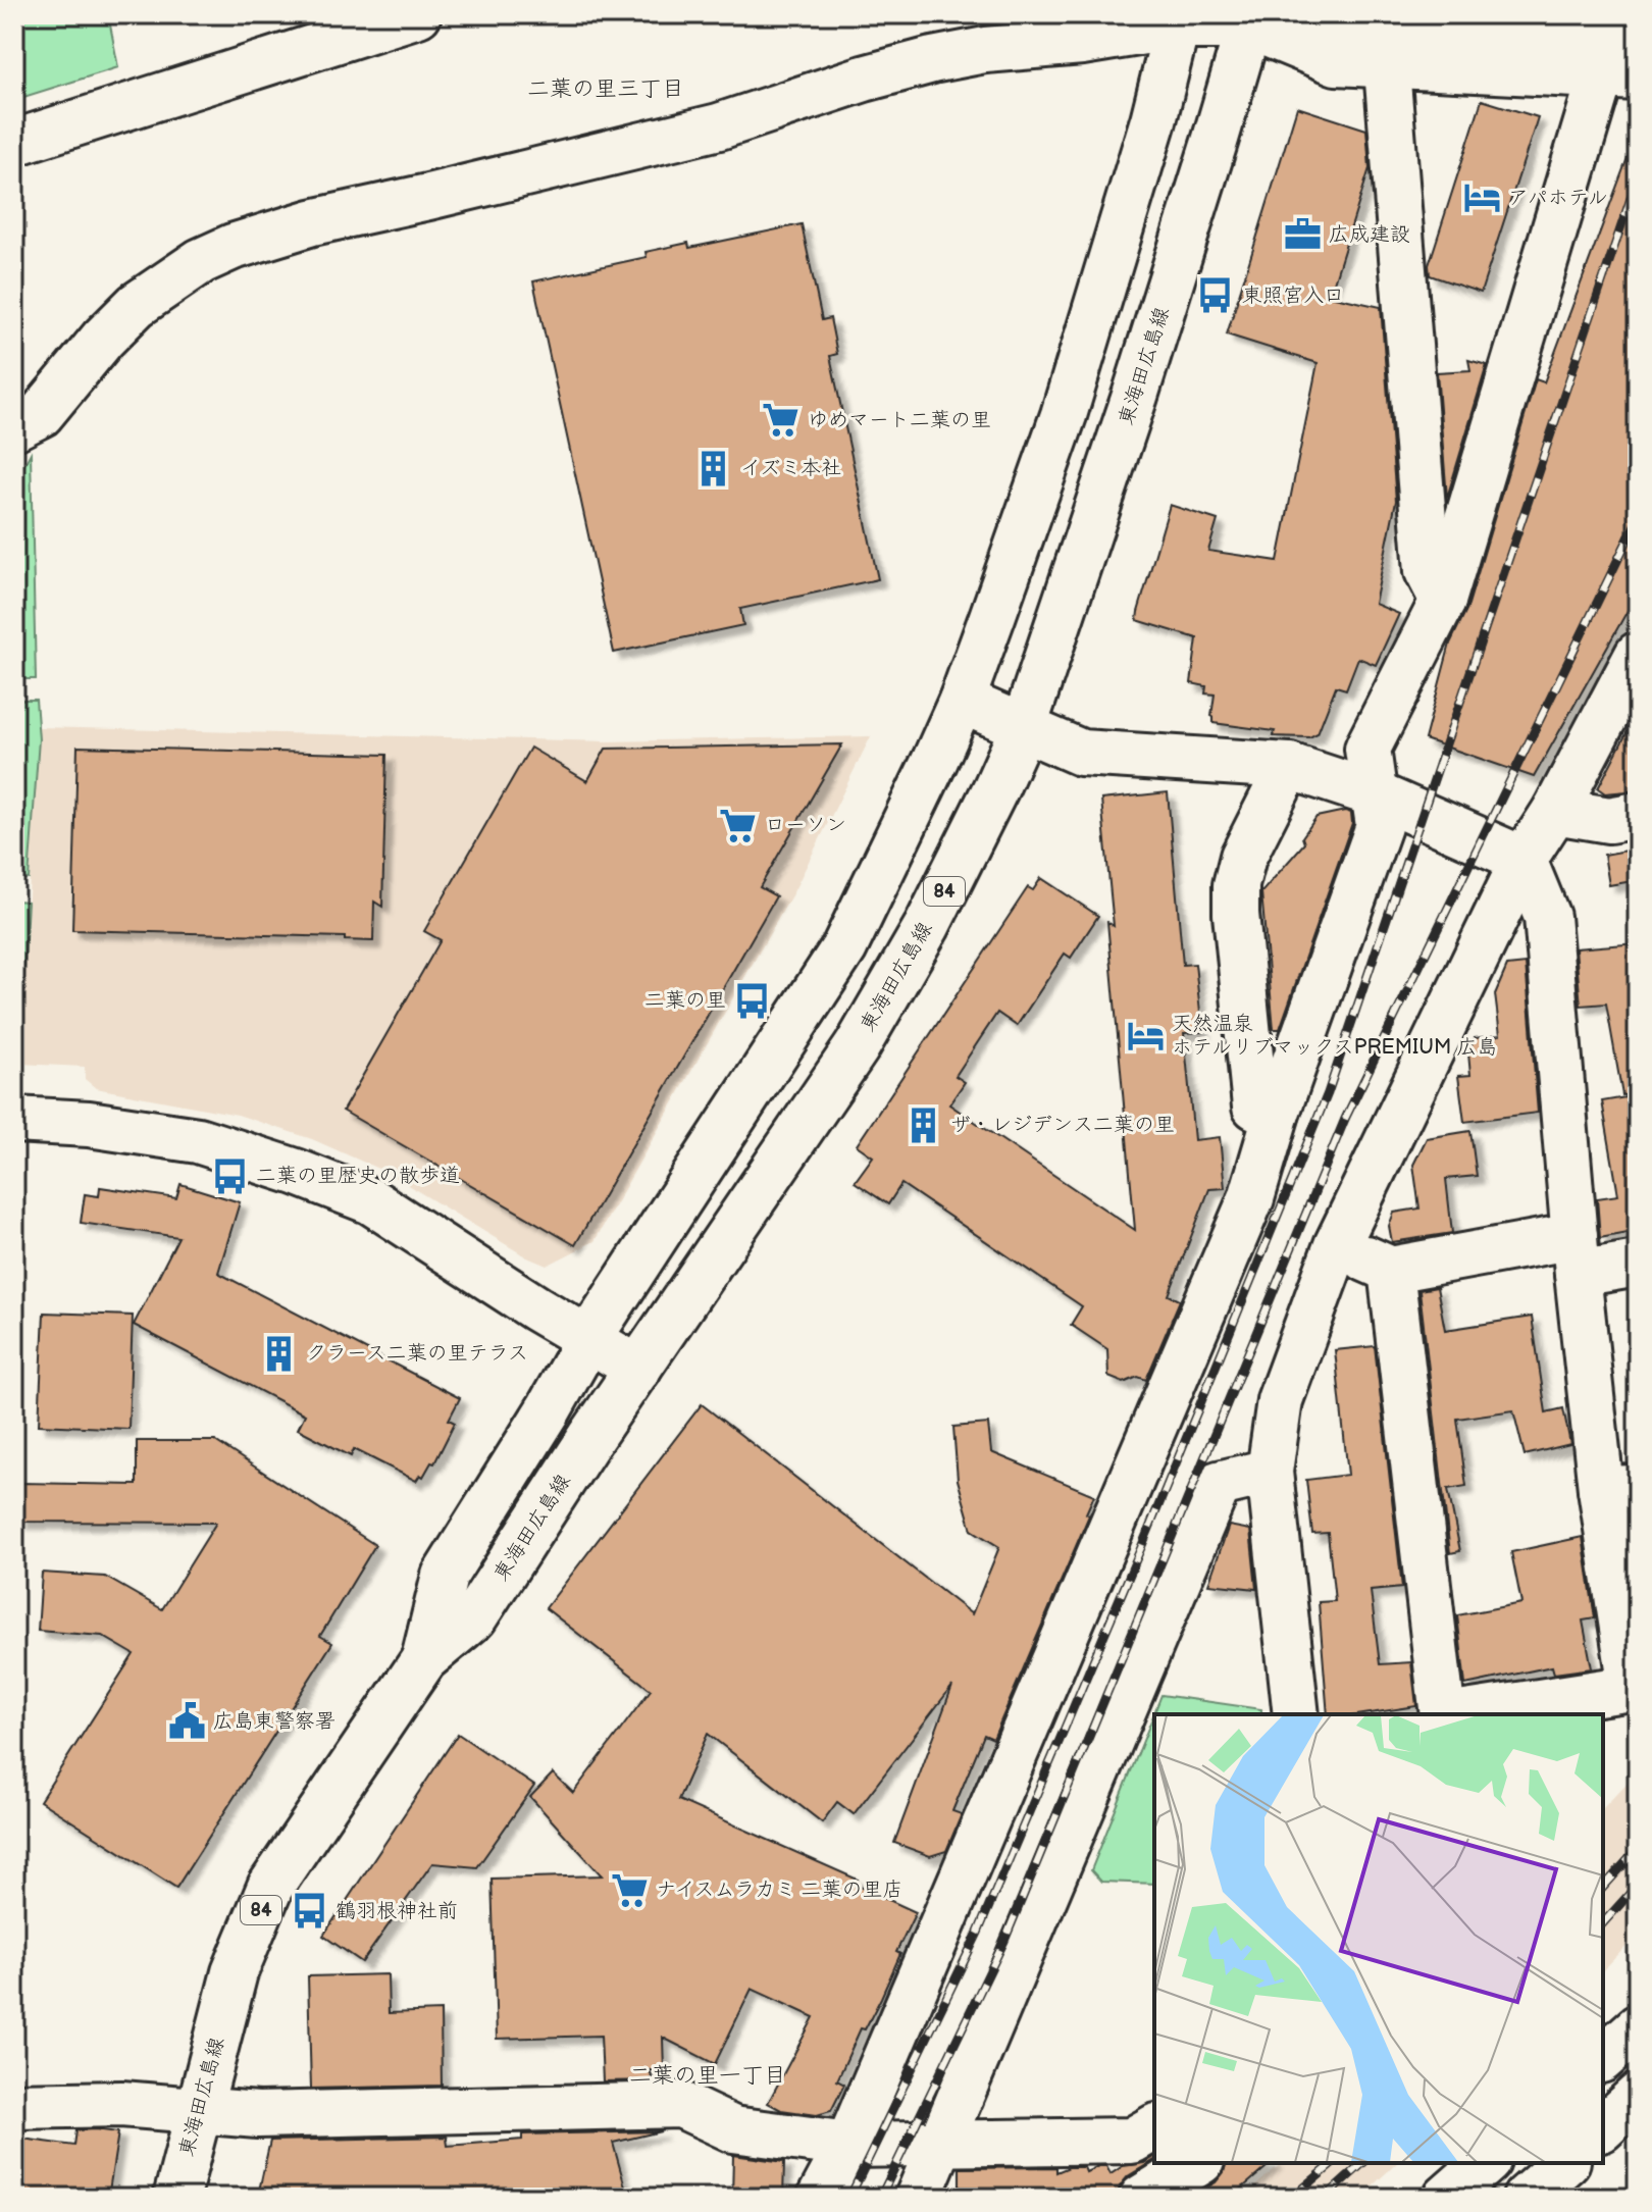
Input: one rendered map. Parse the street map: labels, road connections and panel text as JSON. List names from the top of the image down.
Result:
{
  "streets": {
    "street": ["東海田広島線", "84"]
  },
  "districts": ["二葉の里三丁目", "二葉の里一丁目"],
  "places": {
    "hotel": ["アパホテル", "天然温泉 ホテルリブマックスPREMIUM 広島"],
    "office": ["広成建設"],
    "bus stop": [
      "東照宮入口",
      "二葉の里",
      "二葉の里歴史の散歩道",
      "鶴羽根神社前"
    ],
    "supermarket": ["ゆめマート二葉の里", "ローソン", "ナイスムラカミ 二葉の里店"],
    "building": ["イズミ本社", "ザ・レジデンス二葉の里", "クラース二葉の里テラス"],
    "public building": ["広島東警察署"]
  }
}
